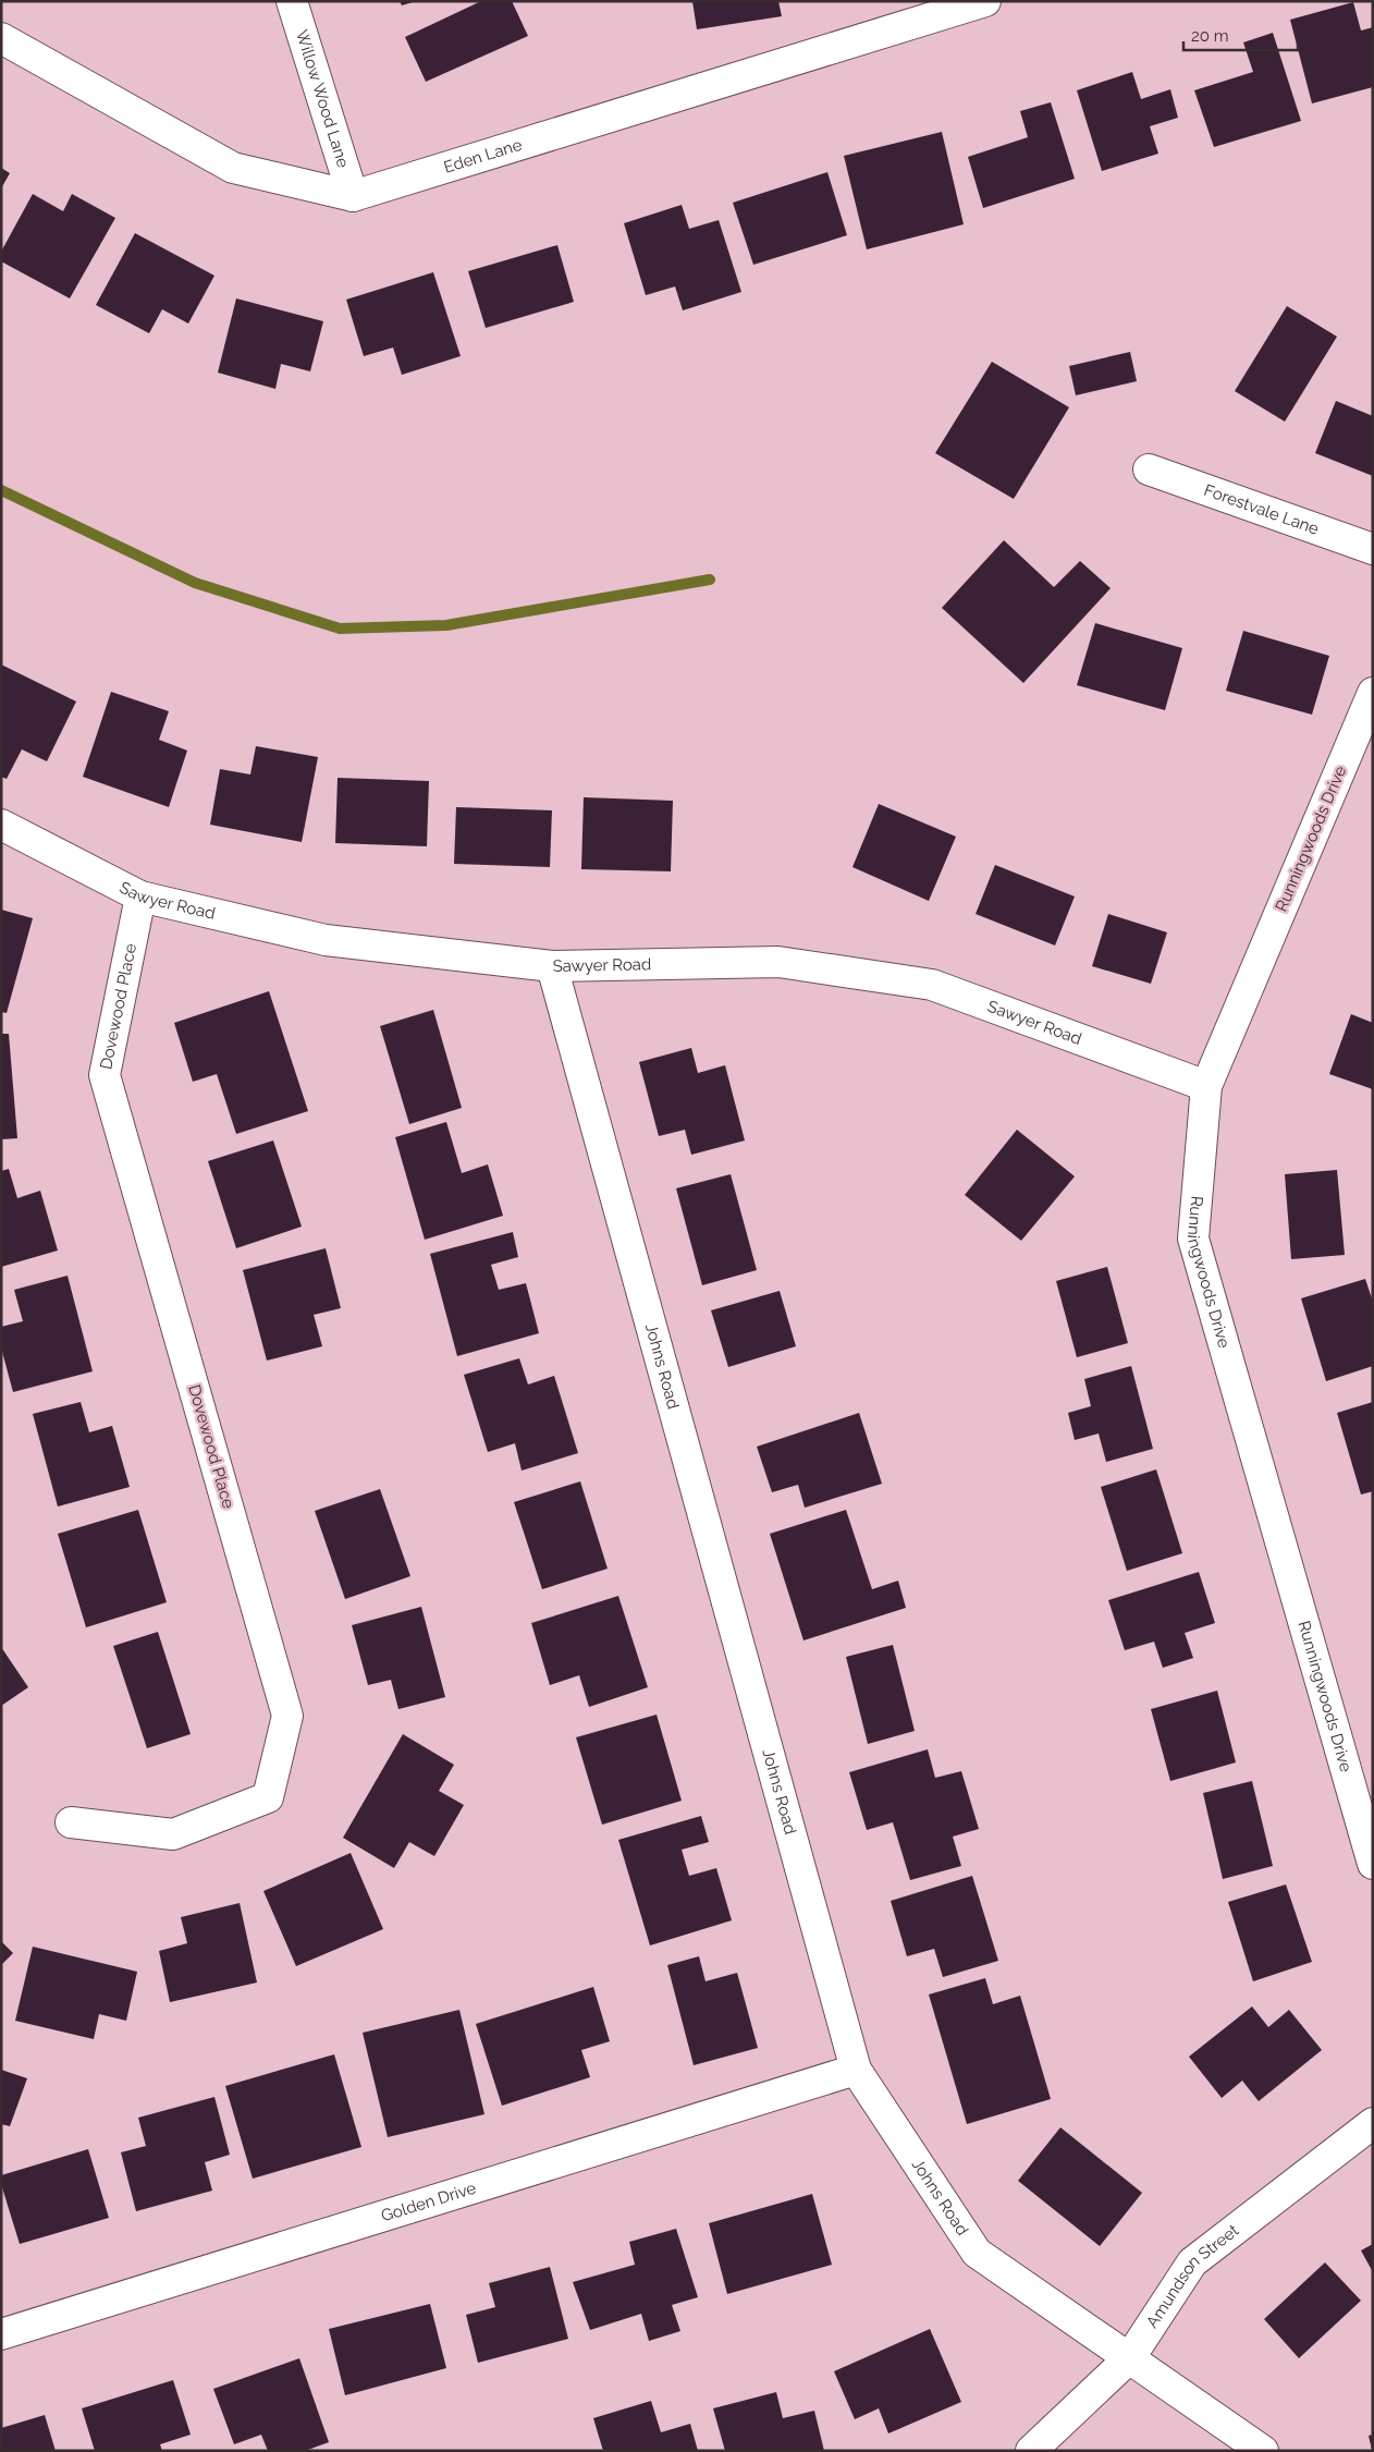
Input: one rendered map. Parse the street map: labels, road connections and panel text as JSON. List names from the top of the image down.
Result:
{
  "streets": {
    "street": [
      "Willow Wood Lane",
      "Eden Lane",
      "Forestvale Lane",
      "Runningwoods Drive",
      "Sawyer Road",
      "Dovewood Place",
      "Johns Road",
      "Golden Drive",
      "Amundson Street"
    ]
  },
  "crossings": [
    ["Willow Wood Lane", "Eden Lane"],
    ["Runningwoods Drive", "Sawyer Road"],
    ["Sawyer Road", "Dovewood Place"],
    ["Sawyer Road", "Johns Road"],
    ["Johns Road", "Golden Drive"],
    ["Johns Road", "Amundson Street"]
  ],
  "scale_bar": "20 m"
}
